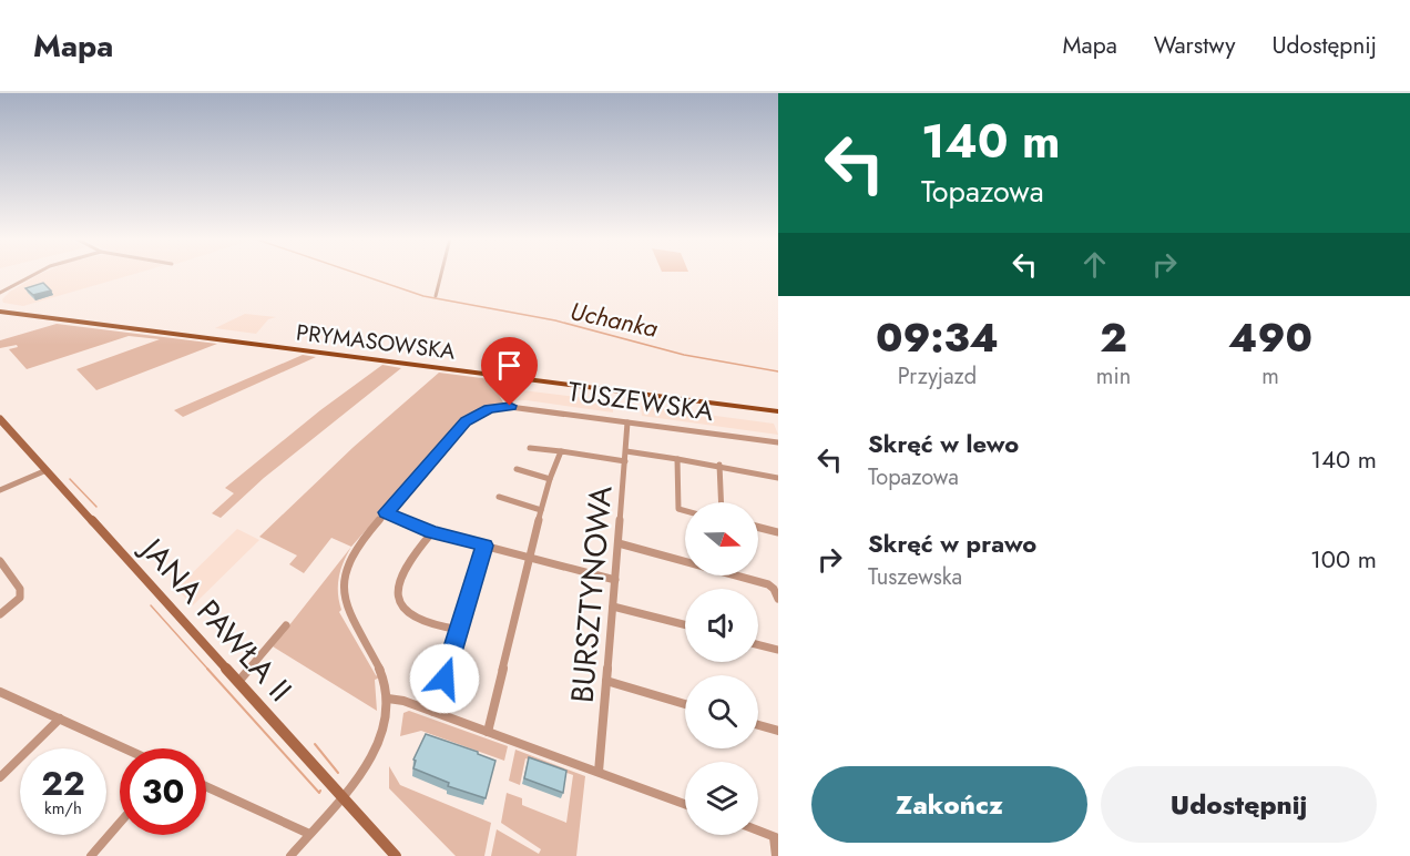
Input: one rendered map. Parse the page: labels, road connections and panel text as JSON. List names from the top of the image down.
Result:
{
  "streets": {
    "main road": ["PRYMASOWSKA"],
    "street": ["TUSZEWSKA", "BURSZTYNOWA", "JANA PAWŁA II"]
  },
  "crossings": [
    ["TUSZEWSKA", "BURSZTYNOWA"],
    ["TUSZEWSKA", "JANA PAWŁA II"]
  ],
  "water": ["Uchanka"],
  "north": "right",
  "page": {
    "header": "Mapa",
    "nav": ["Mapa", "Warstwy", "Udostępnij"],
    "turn": ["140 m", "Topazowa"],
    "eta": [
      "09:34",
      "Przyjazd",
      "2",
      "min",
      "490",
      "m"
    ],
    "list": [
      {
        "name": "Skręć w lewo",
        "note": "Topazowa",
        "value": "140 m"
      },
      {
        "name": "Skręć w prawo",
        "note": "Tuszewska",
        "value": "100 m"
      }
    ],
    "speed": "22 km/h",
    "limit": "30",
    "buttons": ["Zakończ", "Udostępnij"]
  }
}
